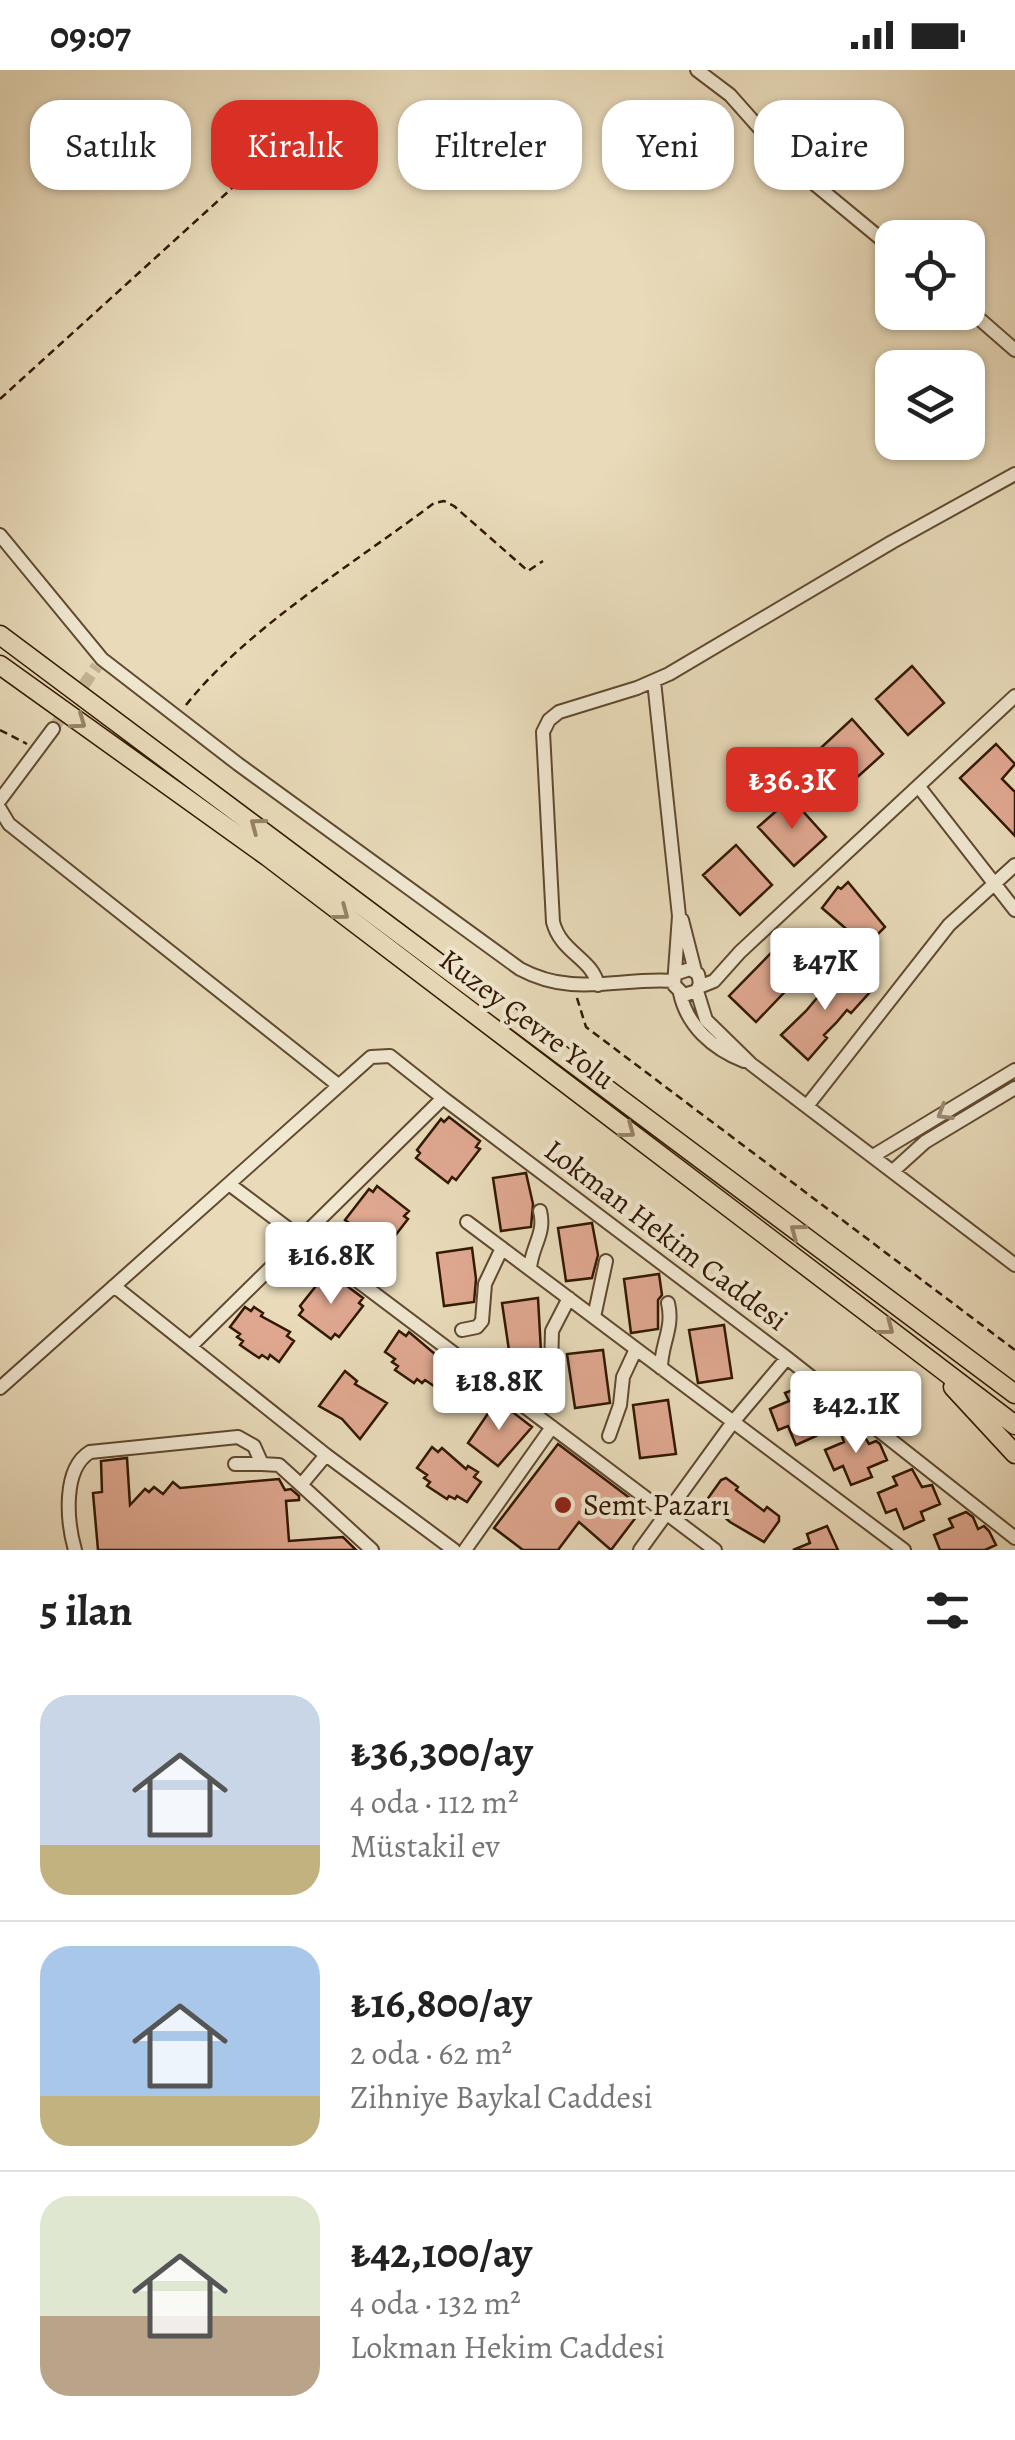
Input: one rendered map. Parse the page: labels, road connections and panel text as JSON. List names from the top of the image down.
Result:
{
  "streets": {
    "highway": ["Kuzey Çevre Yolu"],
    "street": ["Lokman Hekim Caddesi"]
  },
  "places": ["Semt Pazarı"],
  "page": {
    "status": "09:07",
    "chip": [
      "Satılık",
      "Kiralık",
      "Filtreler",
      "Yeni",
      "Daire"
    ],
    "price": [
      "₺36.3K",
      "₺47K",
      "₺16.8K",
      "₺18.8K",
      "₺42.1K"
    ],
    "heading": "5 ilan",
    "list": [
      {
        "name": "₺36,300/ay",
        "note": "4 oda · 112 m² · Müstakil ev"
      },
      {
        "name": "₺16,800/ay",
        "note": "2 oda · 62 m² · Zihniye Baykal Caddesi"
      },
      {
        "name": "₺42,100/ay",
        "note": "4 oda · 132 m² · Lokman Hekim Caddesi"
      }
    ]
  }
}
